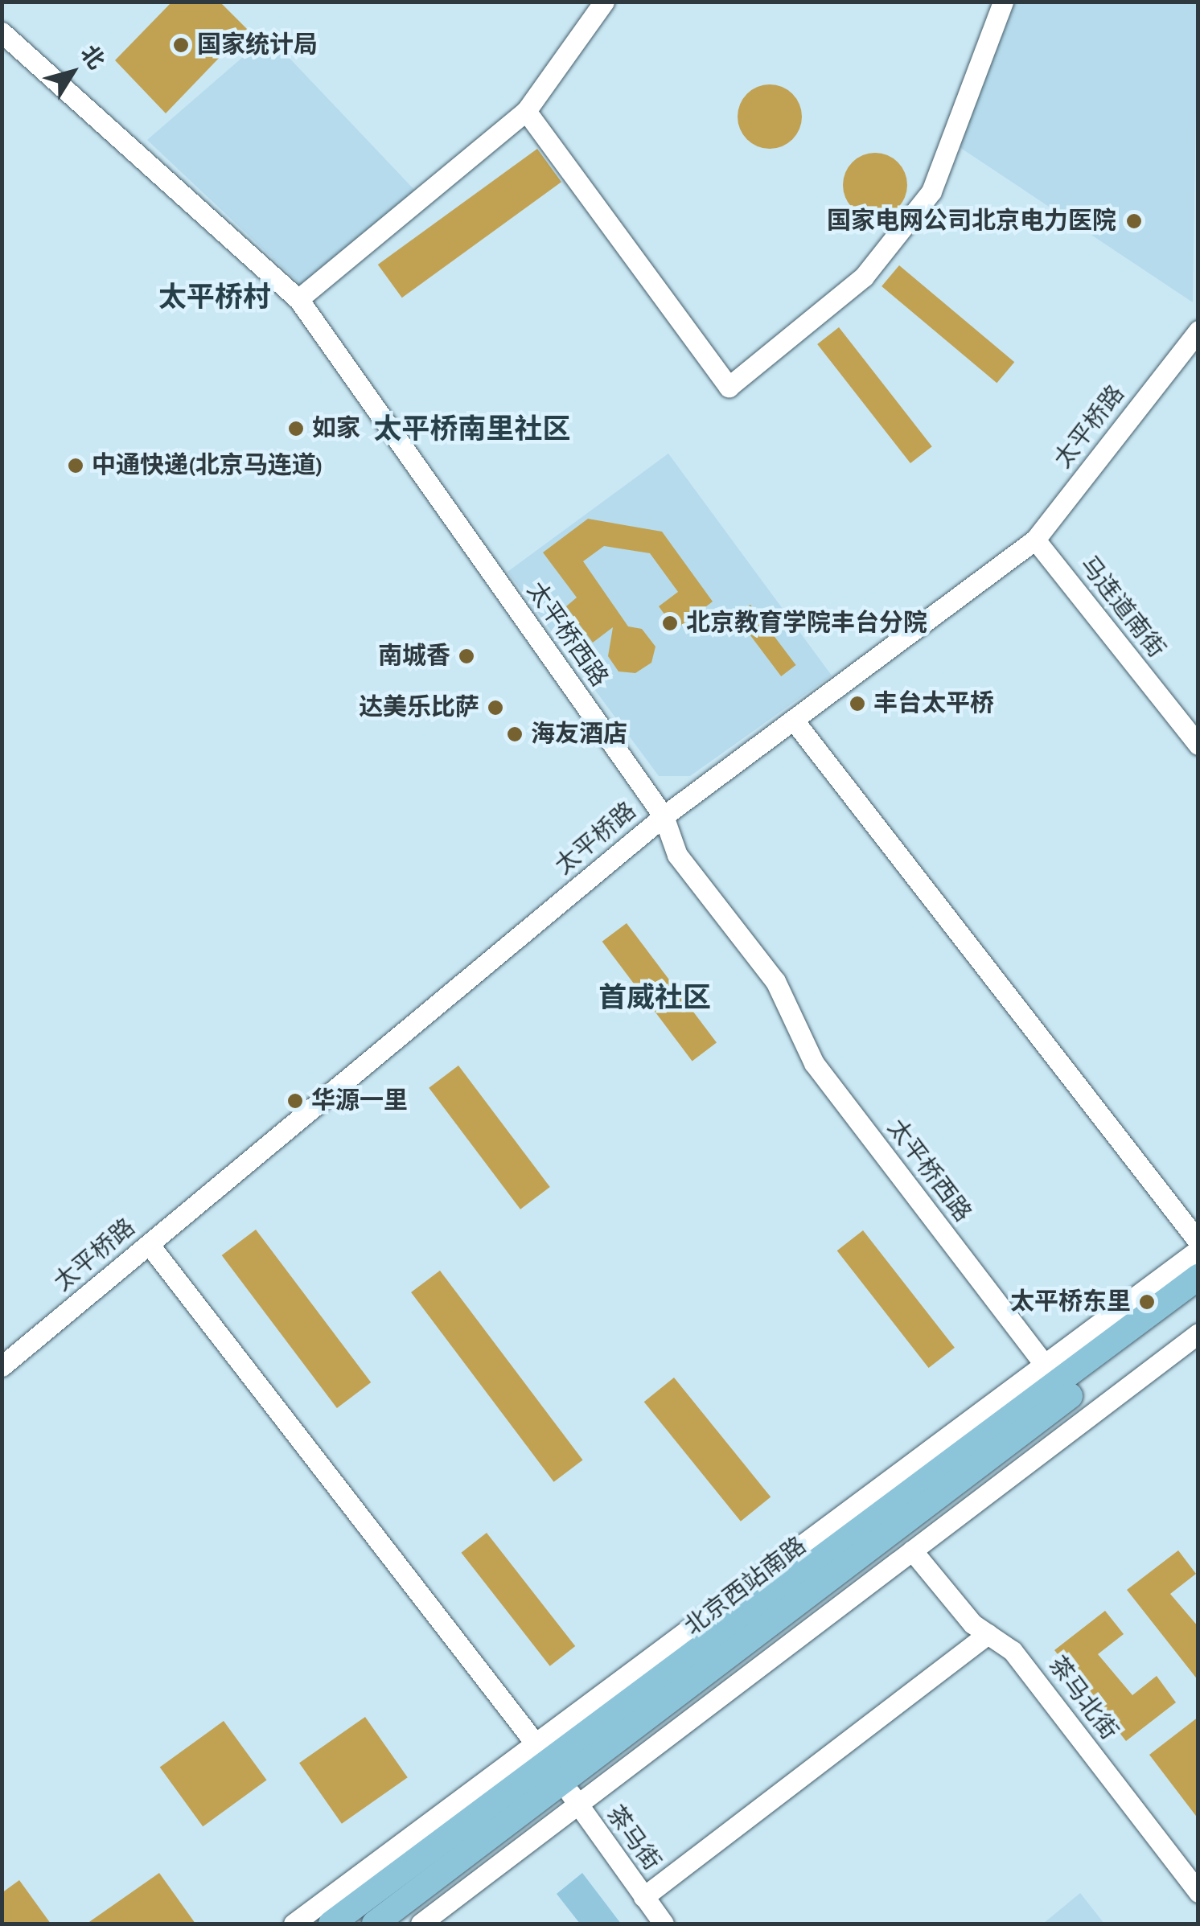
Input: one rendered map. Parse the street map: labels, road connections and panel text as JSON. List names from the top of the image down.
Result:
{
  "streets": {
    "main road": ["北京西站南路"],
    "street": [
      "太平桥路",
      "马连道南街",
      "太平桥西路",
      "茶马北街",
      "茶马街"
    ]
  },
  "crossings": [
    ["太平桥路", "马连道南街"],
    ["太平桥路", "太平桥西路"],
    ["太平桥路", "茶马街"],
    ["太平桥西路", "北京西站南路"],
    ["北京西站南路", "茶马北街"],
    ["北京西站南路", "茶马街"]
  ],
  "districts": ["太平桥村", "太平桥南里社区", "首威社区"],
  "places": [
    "国家统计局",
    "国家电网公司北京电力医院",
    "如家",
    "中通快递(北京马连道)",
    "北京教育学院丰台分院",
    "南城香",
    "丰台太平桥",
    "达美乐比萨",
    "海友酒店",
    "华源一里",
    "太平桥东里"
  ],
  "north": "top right"
}
